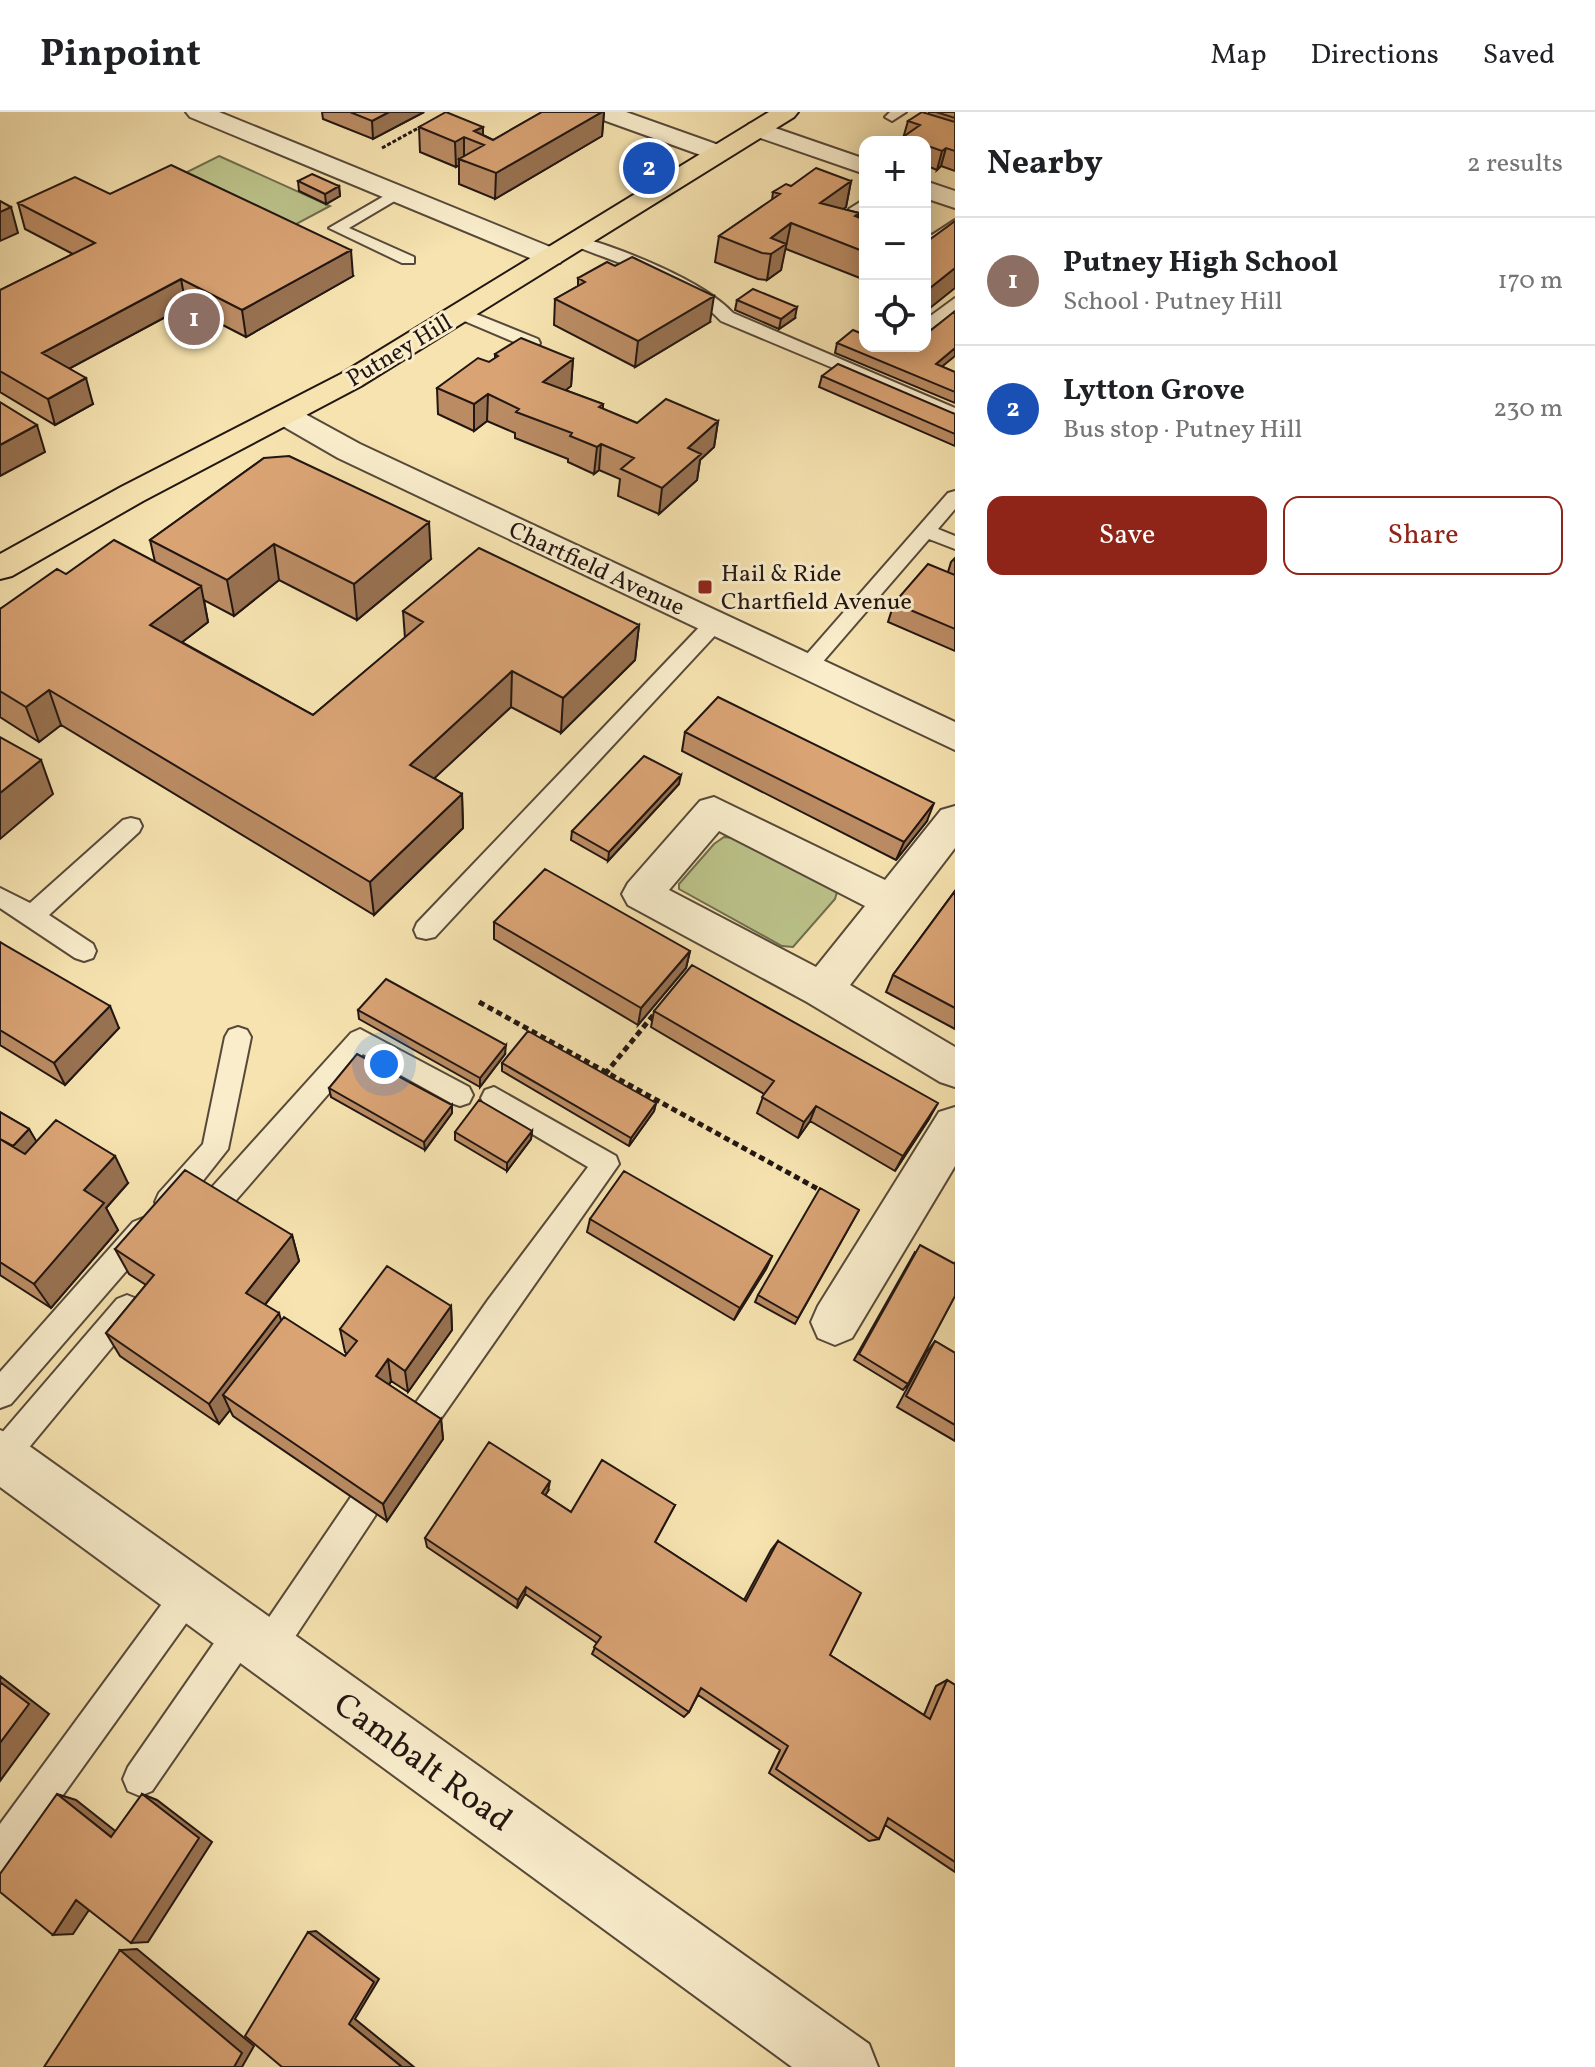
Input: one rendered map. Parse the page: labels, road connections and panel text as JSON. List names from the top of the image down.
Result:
{
  "streets": {
    "main road": ["Putney Hill"],
    "street": ["Chartfield Avenue", "Cambalt Road"]
  },
  "crossings": [
    ["Putney Hill", "Chartfield Avenue"]
  ],
  "places": {
    "transit": ["Hail & Ride Chartfield Avenue"]
  },
  "page": {
    "header": "Pinpoint",
    "nav": ["Map", "Directions", "Saved"],
    "heading": ["Nearby", "2 results"],
    "map_buttons": ["+", "−"],
    "pins": ["2", "1"],
    "list": [
      {
        "mark": "1",
        "name": "Putney High School",
        "note": "School · Putney Hill",
        "value": "170 m"
      },
      {
        "mark": "2",
        "name": "Lytton Grove",
        "note": "Bus stop · Putney Hill",
        "value": "230 m"
      }
    ],
    "buttons": ["Save", "Share"]
  }
}
